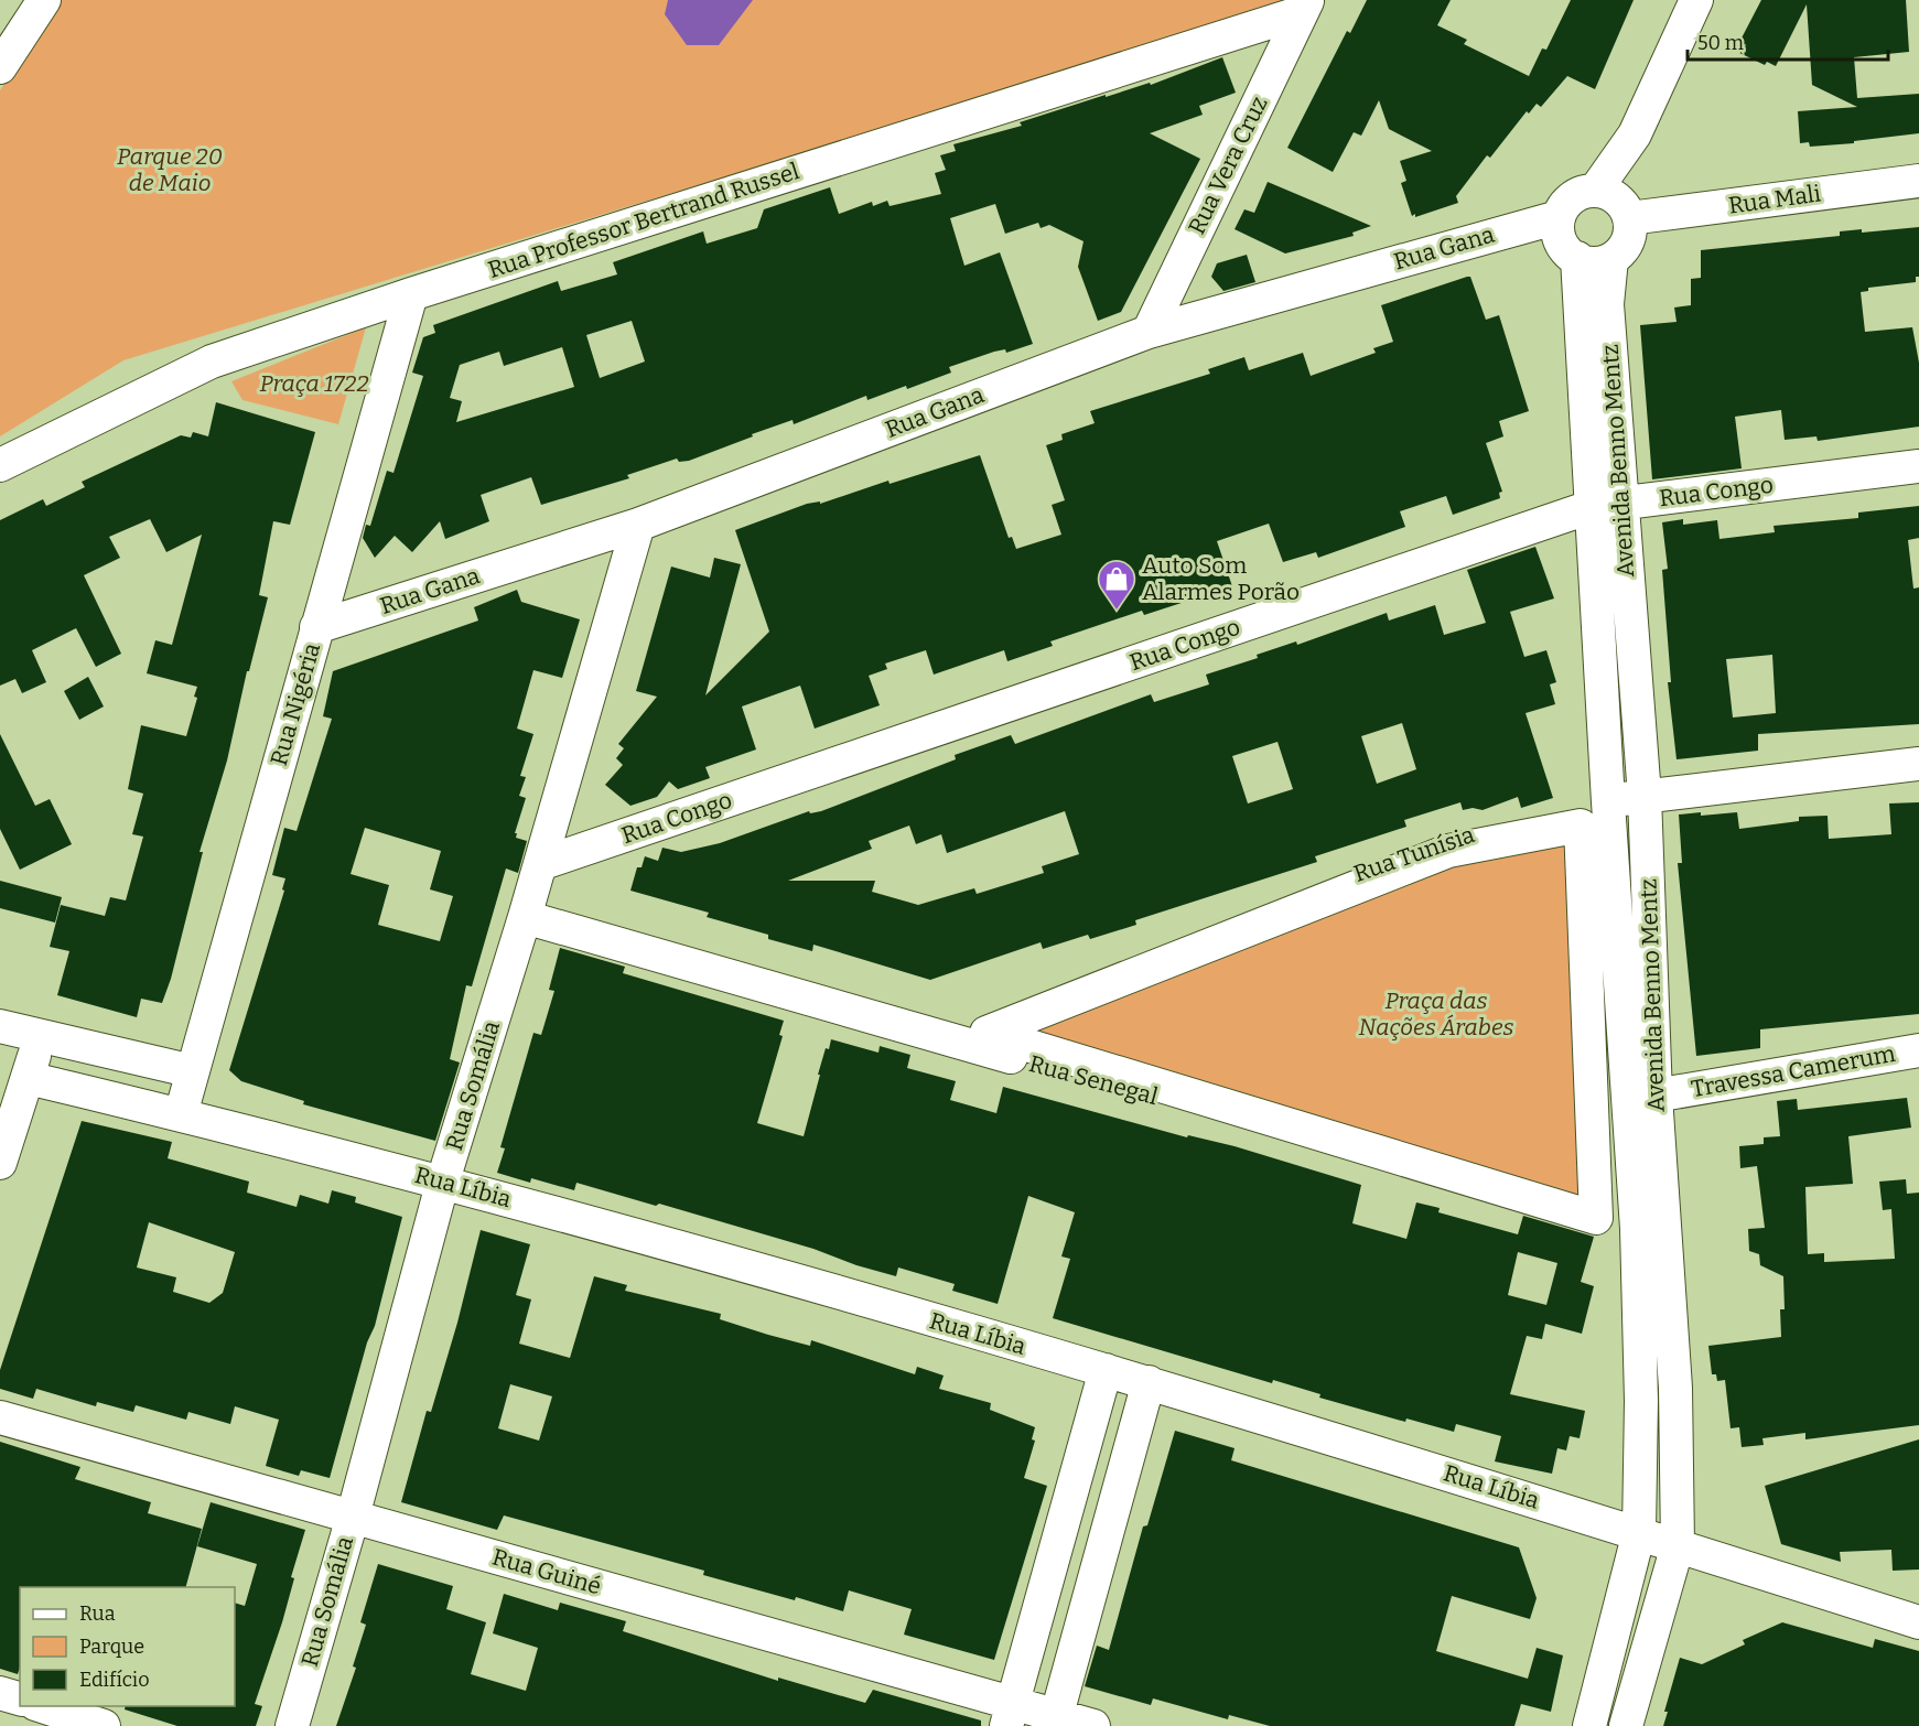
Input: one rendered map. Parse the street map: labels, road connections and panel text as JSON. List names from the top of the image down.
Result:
{
  "streets": {
    "street": [
      "Rua Vera Cruz",
      "Rua Mali",
      "Rua Professor Bertrand Russel",
      "Rua Gana",
      "Avenida Benno Mentz",
      "Rua Congo",
      "Rua Nigéria",
      "Rua Tunísia",
      "Travessa Camerum",
      "Rua Senegal",
      "Rua Somália",
      "Rua Líbia",
      "Rua Guiné"
    ]
  },
  "crossings": [
    ["Rua Vera Cruz", "Rua Professor Bertrand Russel"],
    ["Rua Vera Cruz", "Rua Gana"],
    ["Rua Mali", "Rua Gana"],
    ["Rua Mali", "Avenida Benno Mentz"],
    ["Rua Professor Bertrand Russel", "Rua Nigéria"],
    ["Rua Gana", "Avenida Benno Mentz"],
    ["Rua Gana", "Rua Nigéria"],
    ["Rua Gana", "Rua Somália"],
    ["Avenida Benno Mentz", "Rua Congo"],
    ["Avenida Benno Mentz", "Rua Tunísia"],
    ["Avenida Benno Mentz", "Travessa Camerum"],
    ["Avenida Benno Mentz", "Rua Senegal"],
    ["Avenida Benno Mentz", "Rua Líbia"],
    ["Rua Congo", "Rua Somália"],
    ["Rua Nigéria", "Rua Líbia"],
    ["Rua Tunísia", "Rua Senegal"],
    ["Rua Senegal", "Rua Somália"],
    ["Rua Somália", "Rua Líbia"],
    ["Rua Somália", "Rua Guiné"]
  ],
  "parks": ["Parque 20 de Maio", "Praça 1722", "Praça das Nações Árabes"],
  "places": {
    "shop": ["Auto Som Alarmes Porão"]
  },
  "legend": ["Rua", "Parque", "Edifício"],
  "scale_bar": "50 m"
}
